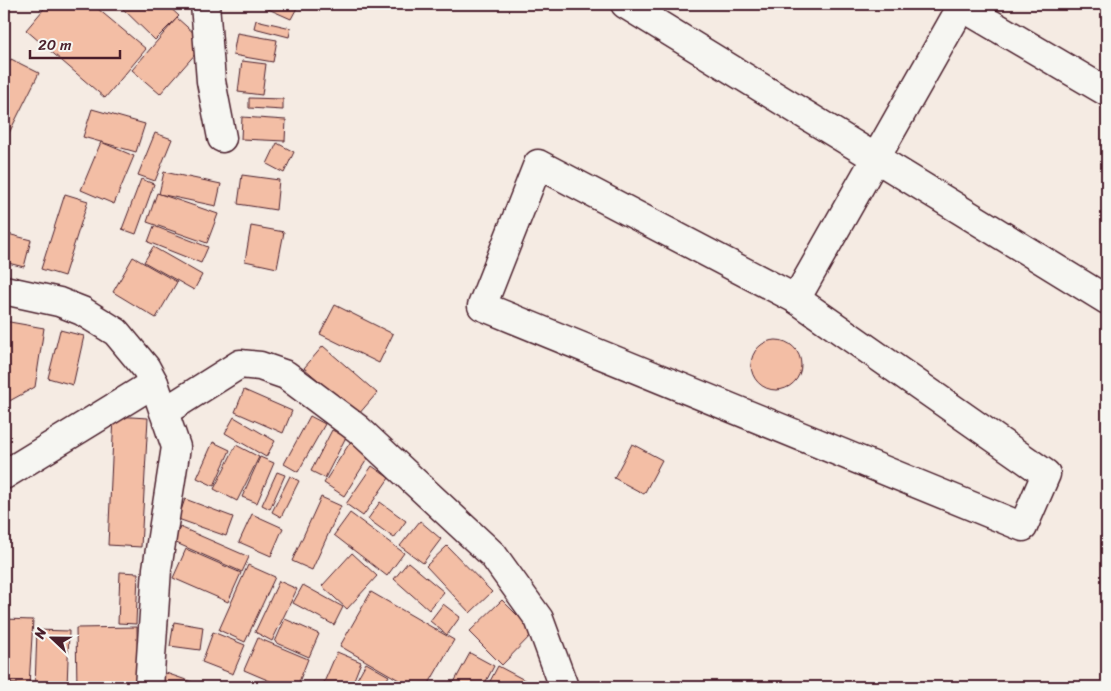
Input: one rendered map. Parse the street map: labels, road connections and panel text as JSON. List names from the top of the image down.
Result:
{
  "scale_bar": "20 m",
  "north": "left"
}
